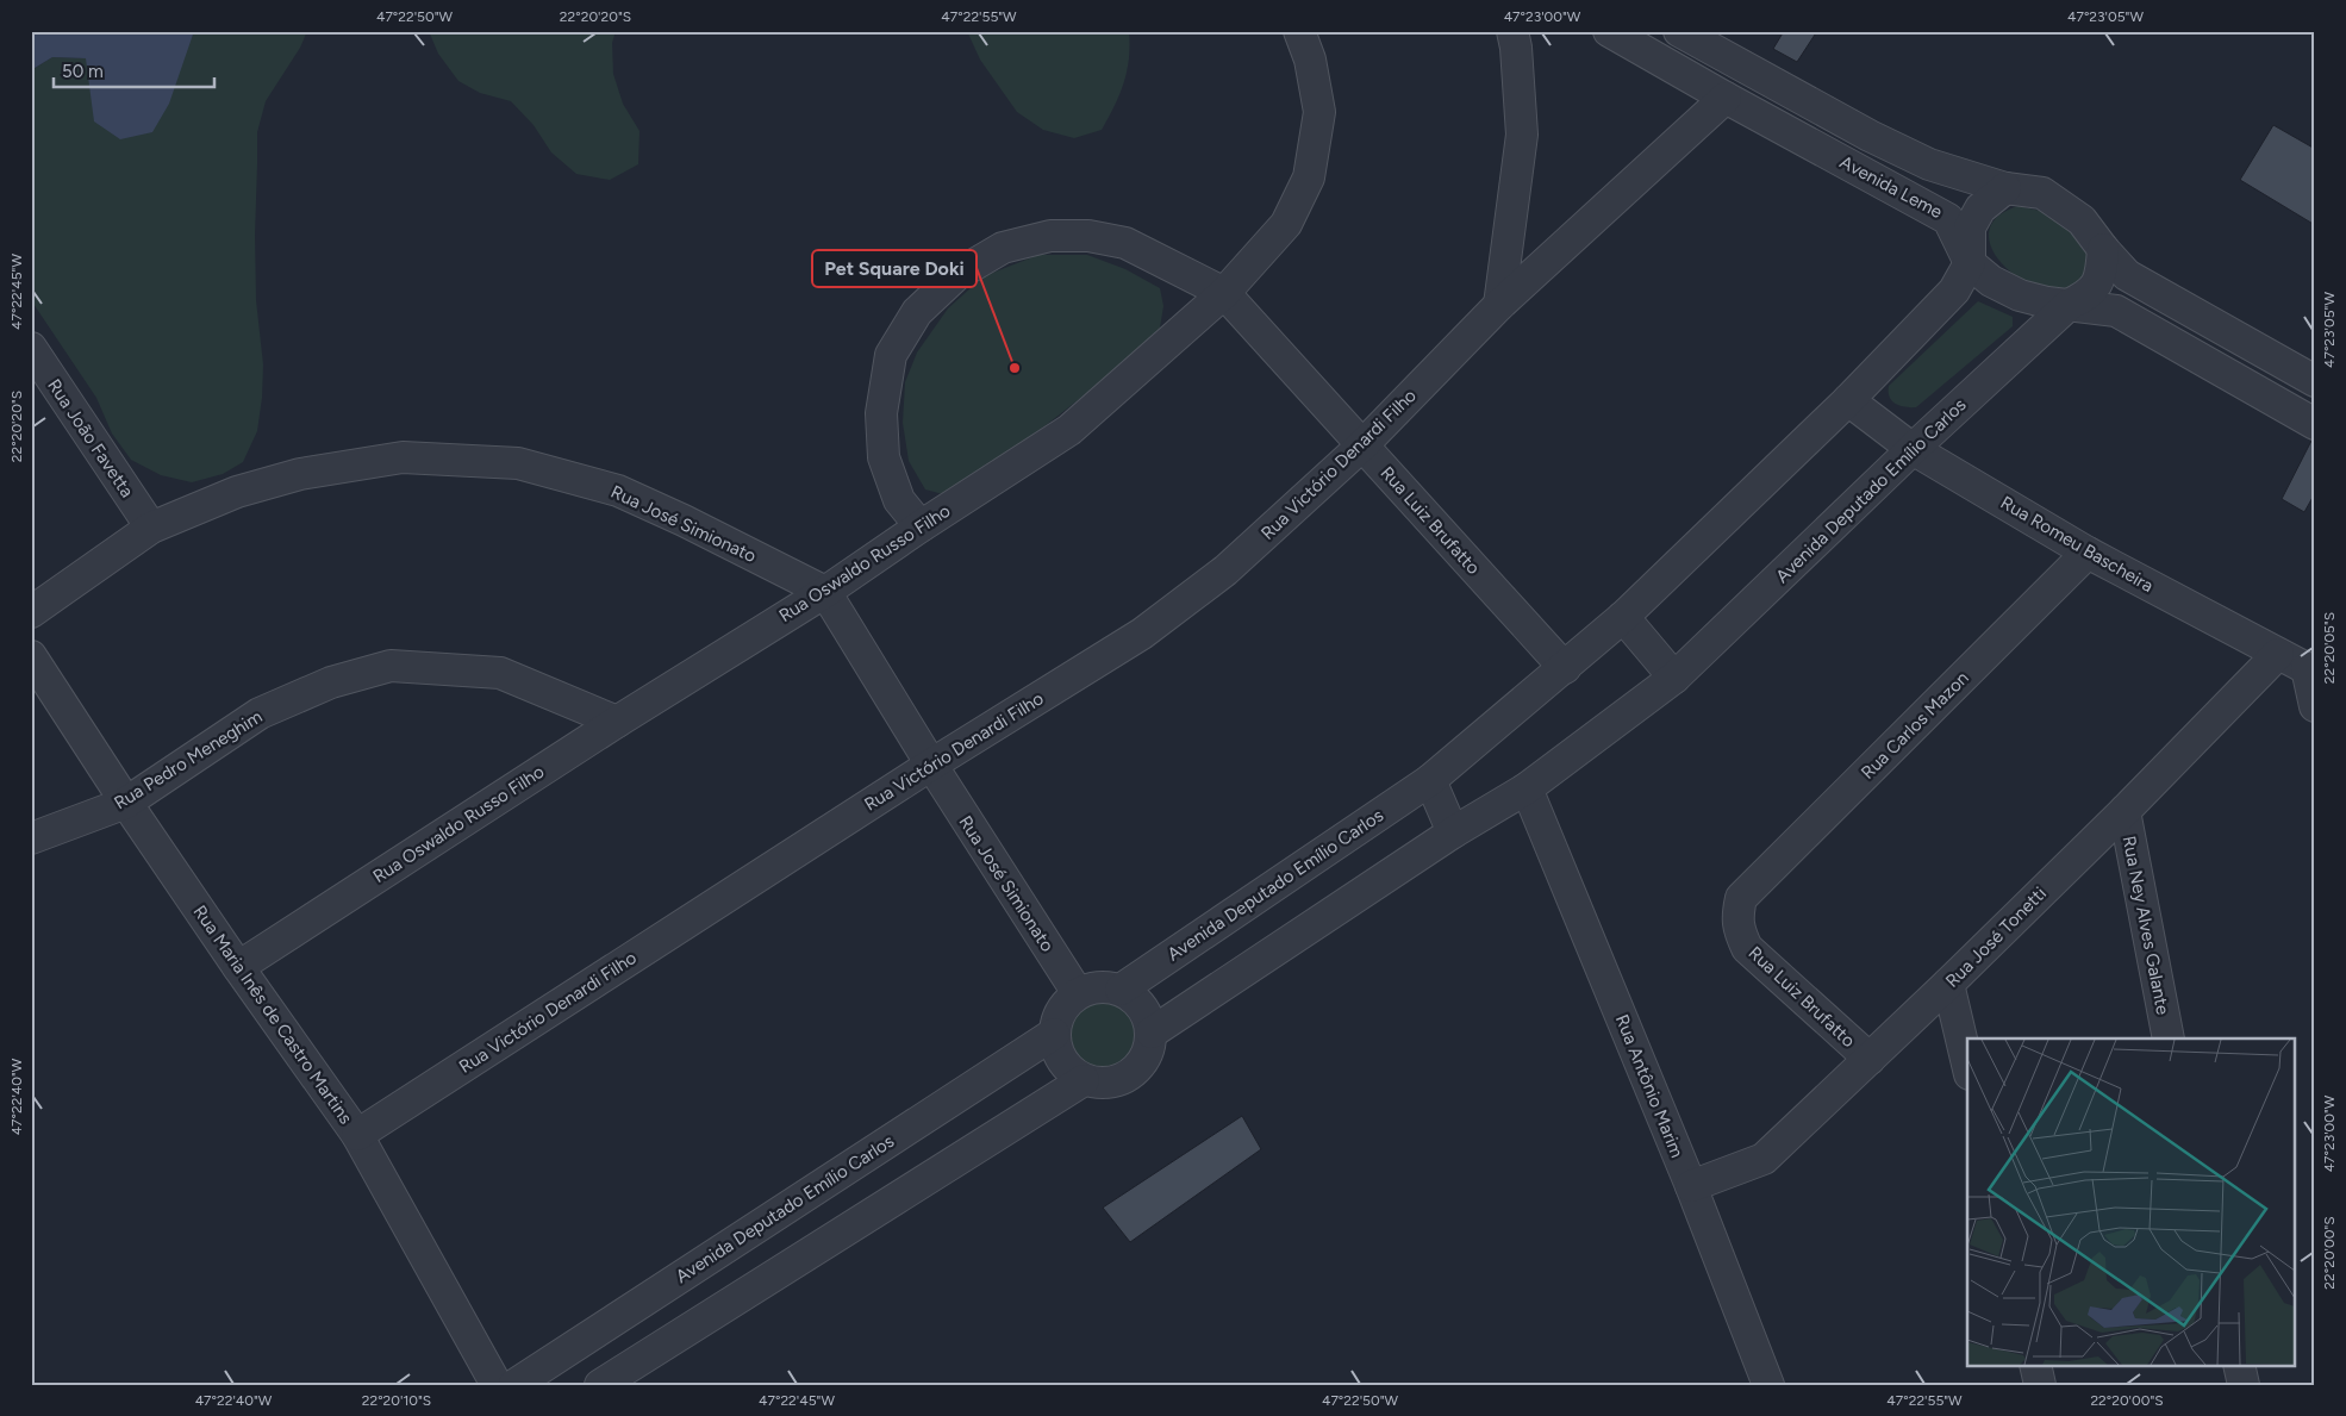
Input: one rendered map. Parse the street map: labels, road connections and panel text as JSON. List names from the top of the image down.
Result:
{
  "streets": {
    "street": [
      "Avenida Leme",
      "Rua João Favetta",
      "Rua Victório Denardi Filho",
      "Avenida Deputado Emílio Carlos",
      "Rua Luiz Brufatto",
      "Rua José Simionato",
      "Rua Romeu Bascheira",
      "Rua Oswaldo Russo Filho",
      "Rua Carlos Mazon",
      "Rua Pedro Meneghim",
      "Rua Ney Alves Galante",
      "Rua José Tonetti",
      "Rua Maria Inês de Castro Martins",
      "Rua Antônio Marim"
    ]
  },
  "crossings": [
    ["Avenida Leme", "Rua Victório Denardi Filho"],
    ["Avenida Leme", "Avenida Deputado Emílio Carlos"],
    ["Rua João Favetta", "Rua José Simionato"],
    ["Rua Victório Denardi Filho", "Rua Luiz Brufatto"],
    ["Rua Victório Denardi Filho", "Rua José Simionato"],
    ["Rua Victório Denardi Filho", "Rua Maria Inês de Castro Martins"],
    ["Avenida Deputado Emílio Carlos", "Rua Luiz Brufatto"],
    ["Avenida Deputado Emílio Carlos", "Rua José Simionato"],
    ["Avenida Deputado Emílio Carlos", "Rua Romeu Bascheira"],
    ["Avenida Deputado Emílio Carlos", "Rua Antônio Marim"],
    ["Rua Luiz Brufatto", "Rua Oswaldo Russo Filho"],
    ["Rua Luiz Brufatto", "Rua Carlos Mazon"],
    ["Rua Luiz Brufatto", "Rua José Tonetti"],
    ["Rua José Simionato", "Rua Oswaldo Russo Filho"],
    ["Rua Romeu Bascheira", "Rua Carlos Mazon"],
    ["Rua Romeu Bascheira", "Rua José Tonetti"],
    ["Rua Oswaldo Russo Filho", "Rua Pedro Meneghim"],
    ["Rua Oswaldo Russo Filho", "Rua Maria Inês de Castro Martins"],
    ["Rua Pedro Meneghim", "Rua Maria Inês de Castro Martins"],
    ["Rua Ney Alves Galante", "Rua José Tonetti"],
    ["Rua José Tonetti", "Rua Antônio Marim"]
  ],
  "places": ["Pet Square Doki"],
  "scale_bar": "50 m",
  "coordinates": [
    "47°22'50\"W",
    "22°20'20\"S",
    "47°22'55\"W",
    "47°23'00\"W",
    "47°23'05\"W",
    "47°22'45\"W",
    "22°20'05\"S",
    "47°22'40\"W",
    "22°20'00\"S",
    "22°20'10\"S"
  ]
}
